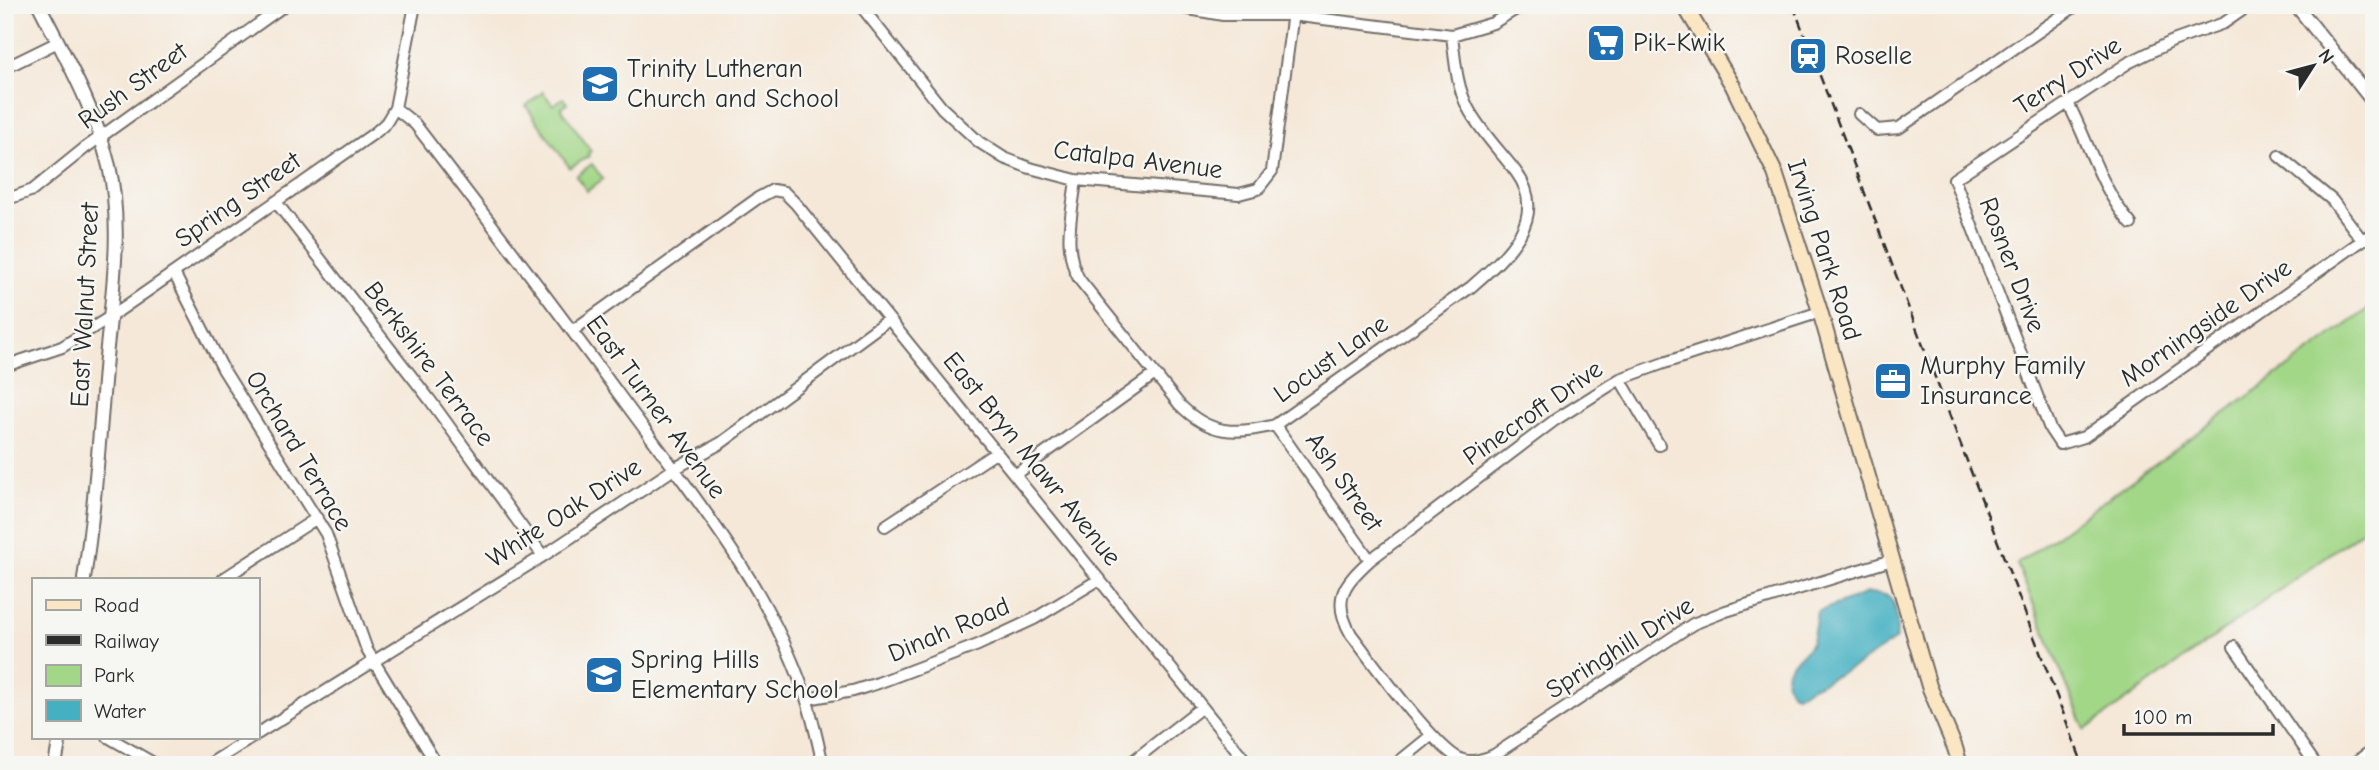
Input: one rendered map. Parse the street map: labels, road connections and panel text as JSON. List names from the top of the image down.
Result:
{
  "streets": {
    "main road": ["Irving Park Road"],
    "street": [
      "Terry Drive",
      "Rush Street",
      "Catalpa Avenue",
      "Spring Street",
      "Rosner Drive",
      "East Walnut Street",
      "Morningside Drive",
      "Locust Lane",
      "Berkshire Terrace",
      "East Turner Avenue",
      "Pinecroft Drive",
      "Orchard Terrace",
      "East Bryn Mawr Avenue",
      "Ash Street",
      "White Oak Drive",
      "Dinah Road",
      "Springhill Drive"
    ]
  },
  "crossings": [
    ["Terry Drive", "Rosner Drive"],
    ["Rush Street", "East Walnut Street"],
    ["Catalpa Avenue", "Locust Lane"],
    ["Spring Street", "East Walnut Street"],
    ["Spring Street", "Berkshire Terrace"],
    ["Spring Street", "East Turner Avenue"],
    ["Spring Street", "Orchard Terrace"],
    ["Irving Park Road", "Pinecroft Drive"],
    ["Irving Park Road", "Springhill Drive"],
    ["Rosner Drive", "Morningside Drive"],
    ["Locust Lane", "Ash Street"],
    ["Berkshire Terrace", "White Oak Drive"],
    ["East Turner Avenue", "East Bryn Mawr Avenue"],
    ["East Turner Avenue", "White Oak Drive"],
    ["East Turner Avenue", "Dinah Road"],
    ["Pinecroft Drive", "Ash Street"],
    ["Orchard Terrace", "White Oak Drive"],
    ["East Bryn Mawr Avenue", "White Oak Drive"],
    ["East Bryn Mawr Avenue", "Dinah Road"],
    ["Ash Street", "Springhill Drive"]
  ],
  "places": {
    "supermarket": ["Pik-Kwik"],
    "station": ["Roselle"],
    "school or university": ["Trinity Lutheran Church and School", "Spring Hills Elementary School"],
    "office": ["Murphy Family Insurance"]
  },
  "legend": [
    "Road",
    "Railway",
    "Park",
    "Water"
  ],
  "scale_bar": "100 m",
  "north": "top right"
}
